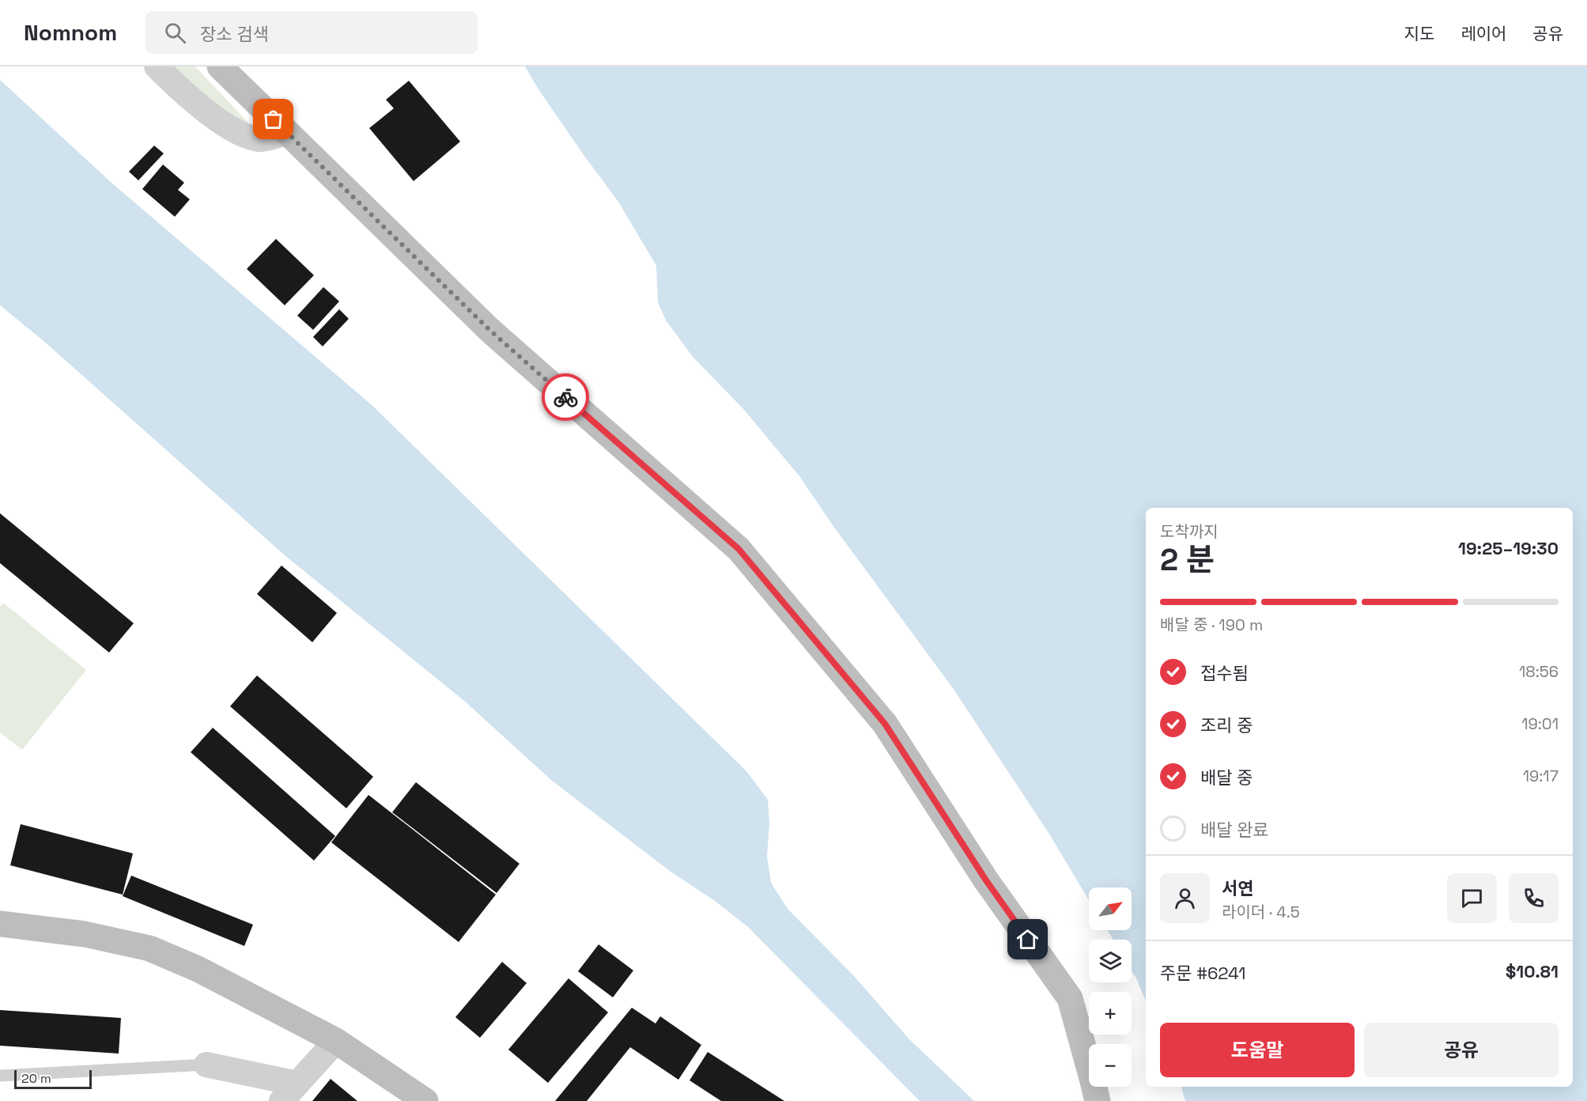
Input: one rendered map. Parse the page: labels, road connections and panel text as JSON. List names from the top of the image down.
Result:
{
  "scale_bar": "20 m",
  "north": "top right",
  "page": {
    "header": "Nomnom",
    "search": "장소 검색",
    "nav": ["지도", "레이어", "공유"],
    "heading": ["2 분", "도착까지", "19:25–19:30"],
    "panel": [
      "서연",
      "라이더 · 4.5",
      "주문 #6241",
      "$10.81"
    ],
    "bar": "배달 중 · 190 m",
    "list": [
      ["접수됨", "18:56"],
      ["조리 중", "19:01"],
      ["배달 중", "19:17"],
      "배달 완료"
    ],
    "map_buttons": ["+", "−"],
    "buttons": ["도움말", "공유"],
    "scale": "20 m"
  }
}
